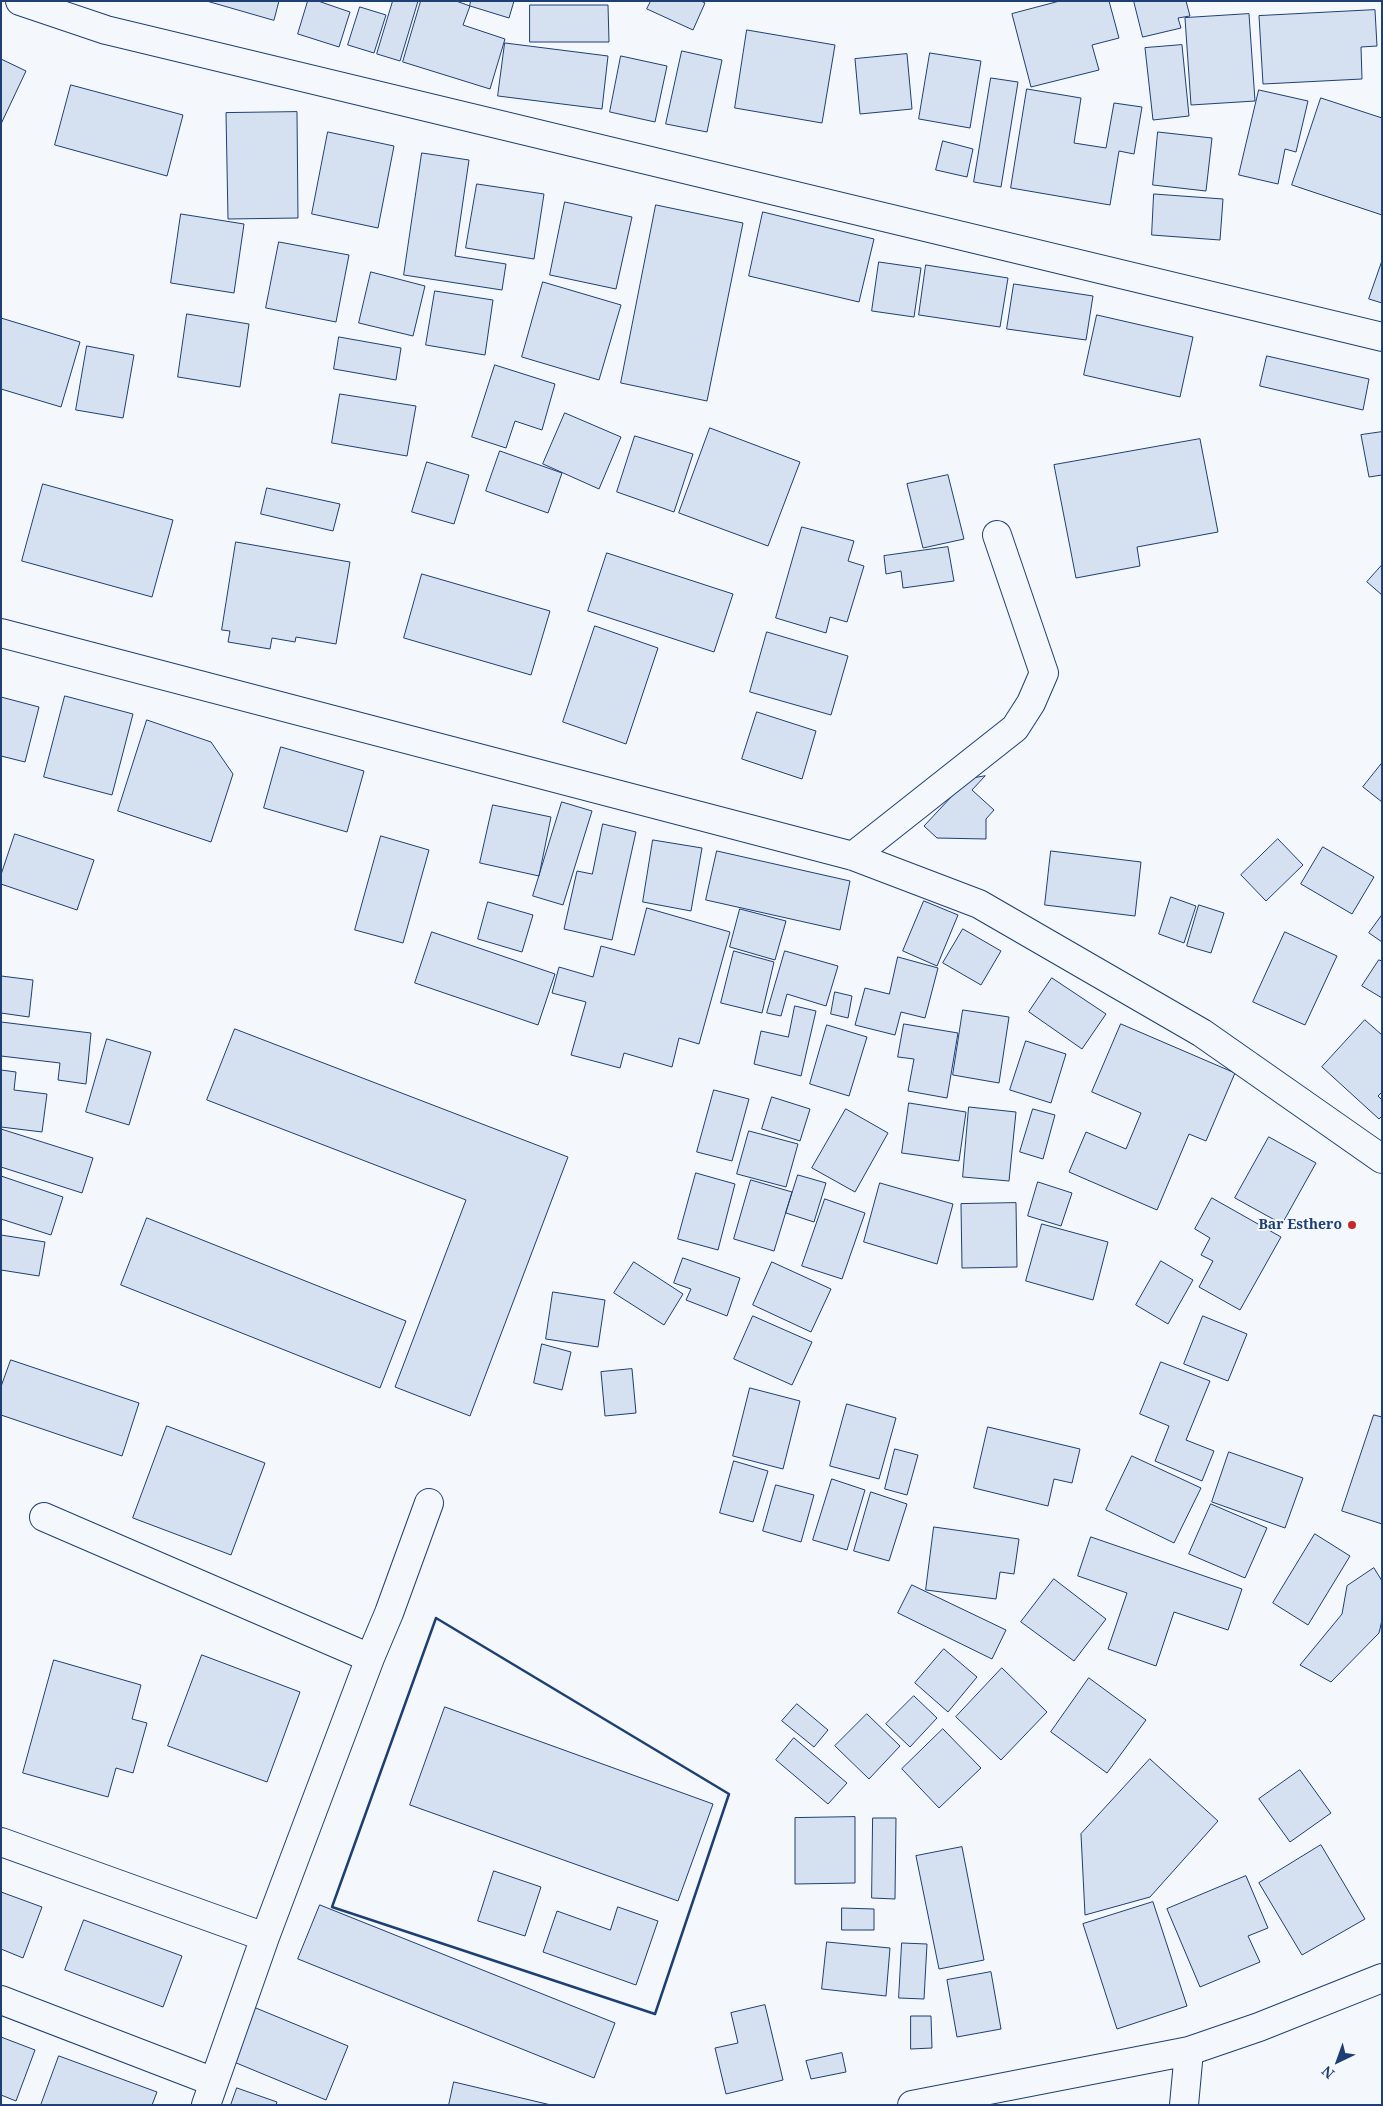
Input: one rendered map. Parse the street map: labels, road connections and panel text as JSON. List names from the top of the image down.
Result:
{
  "places": ["Bar Esthero"],
  "north": "bottom left"
}
